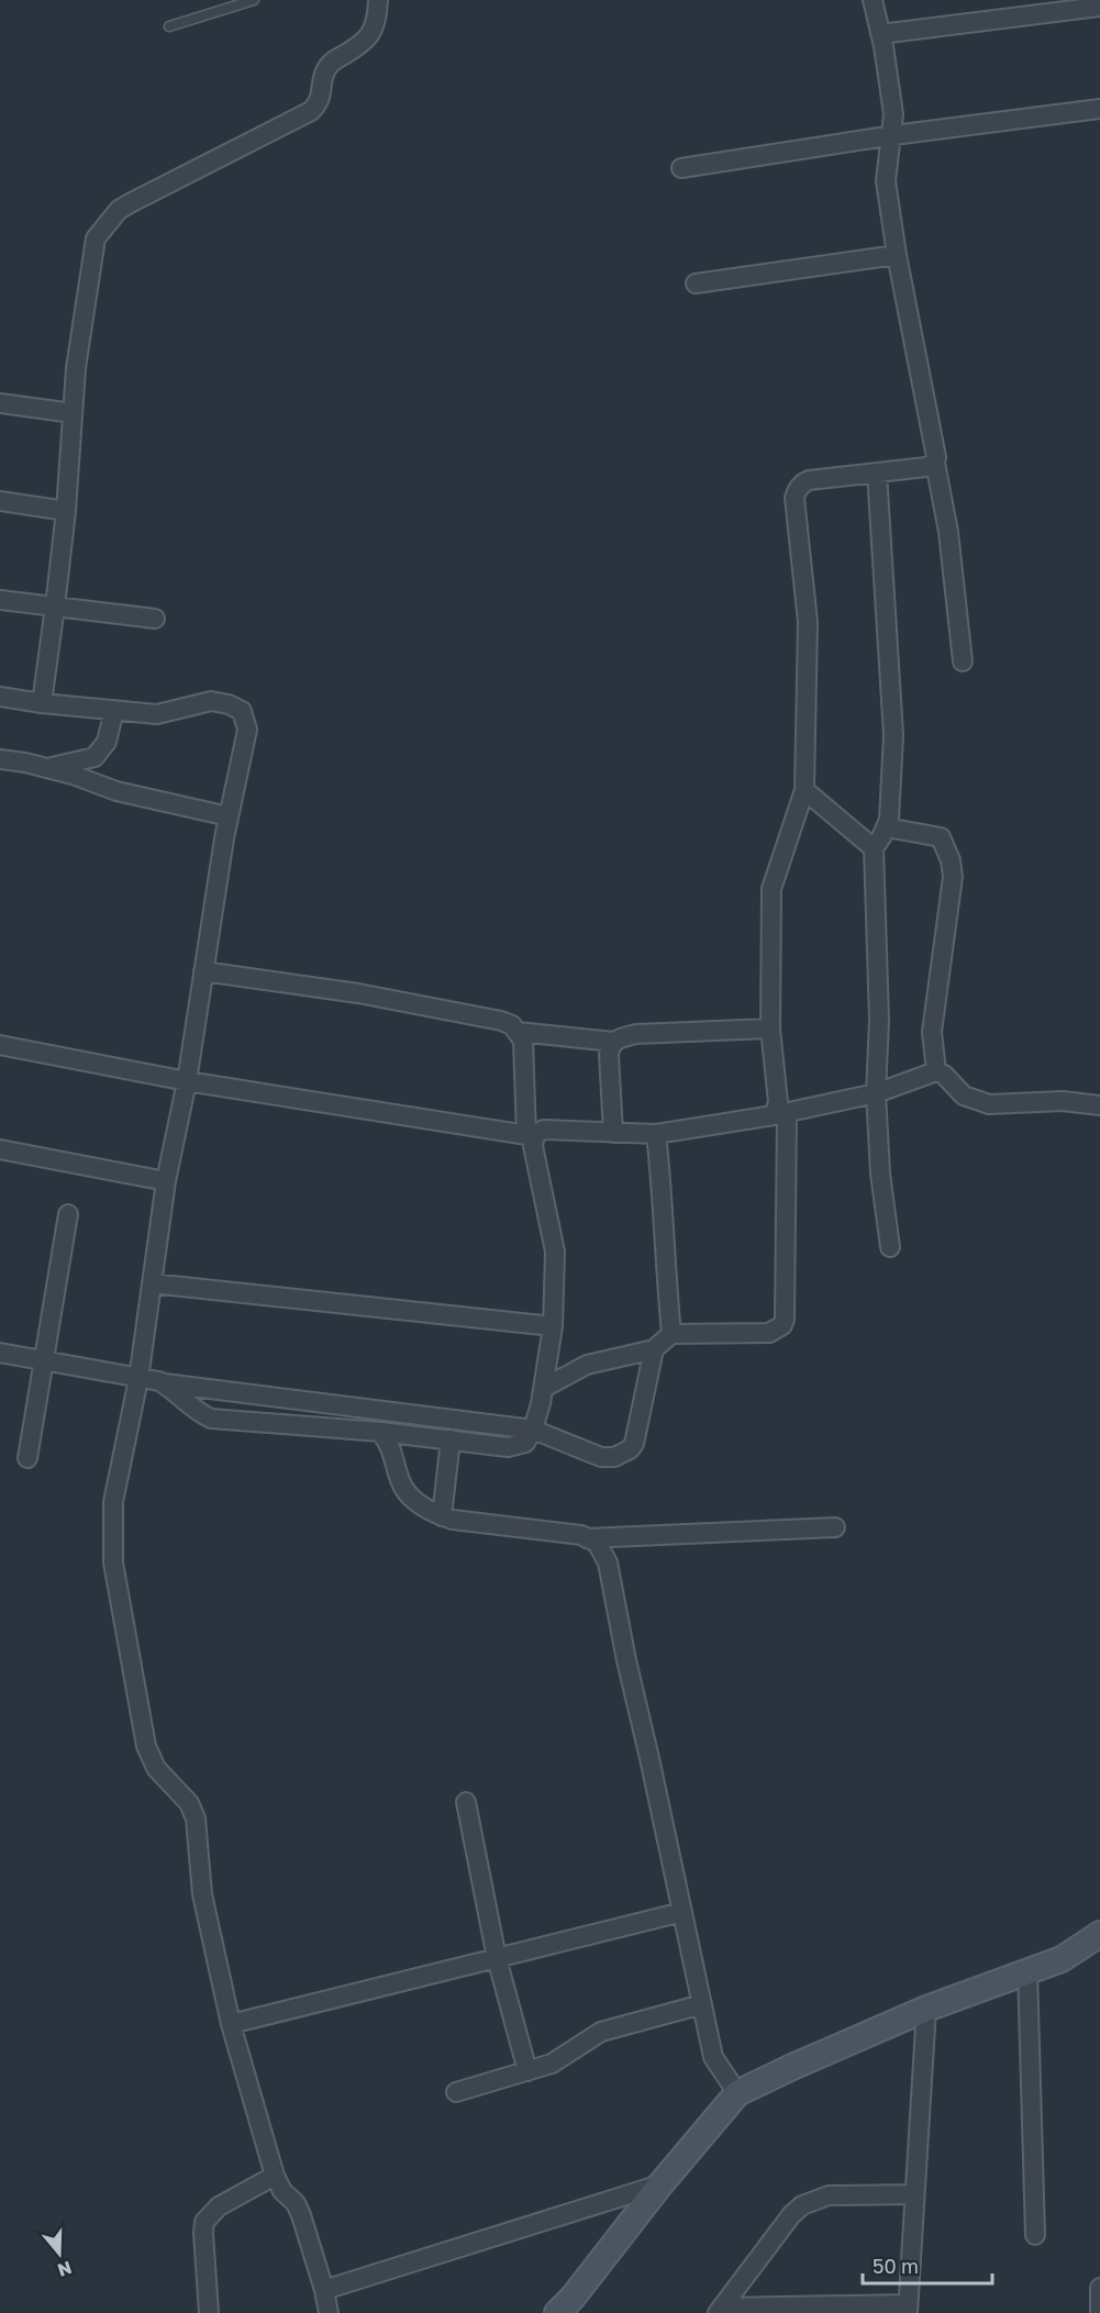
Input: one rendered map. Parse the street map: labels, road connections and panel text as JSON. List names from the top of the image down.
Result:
{
  "scale_bar": "50 m",
  "north": "bottom"
}
